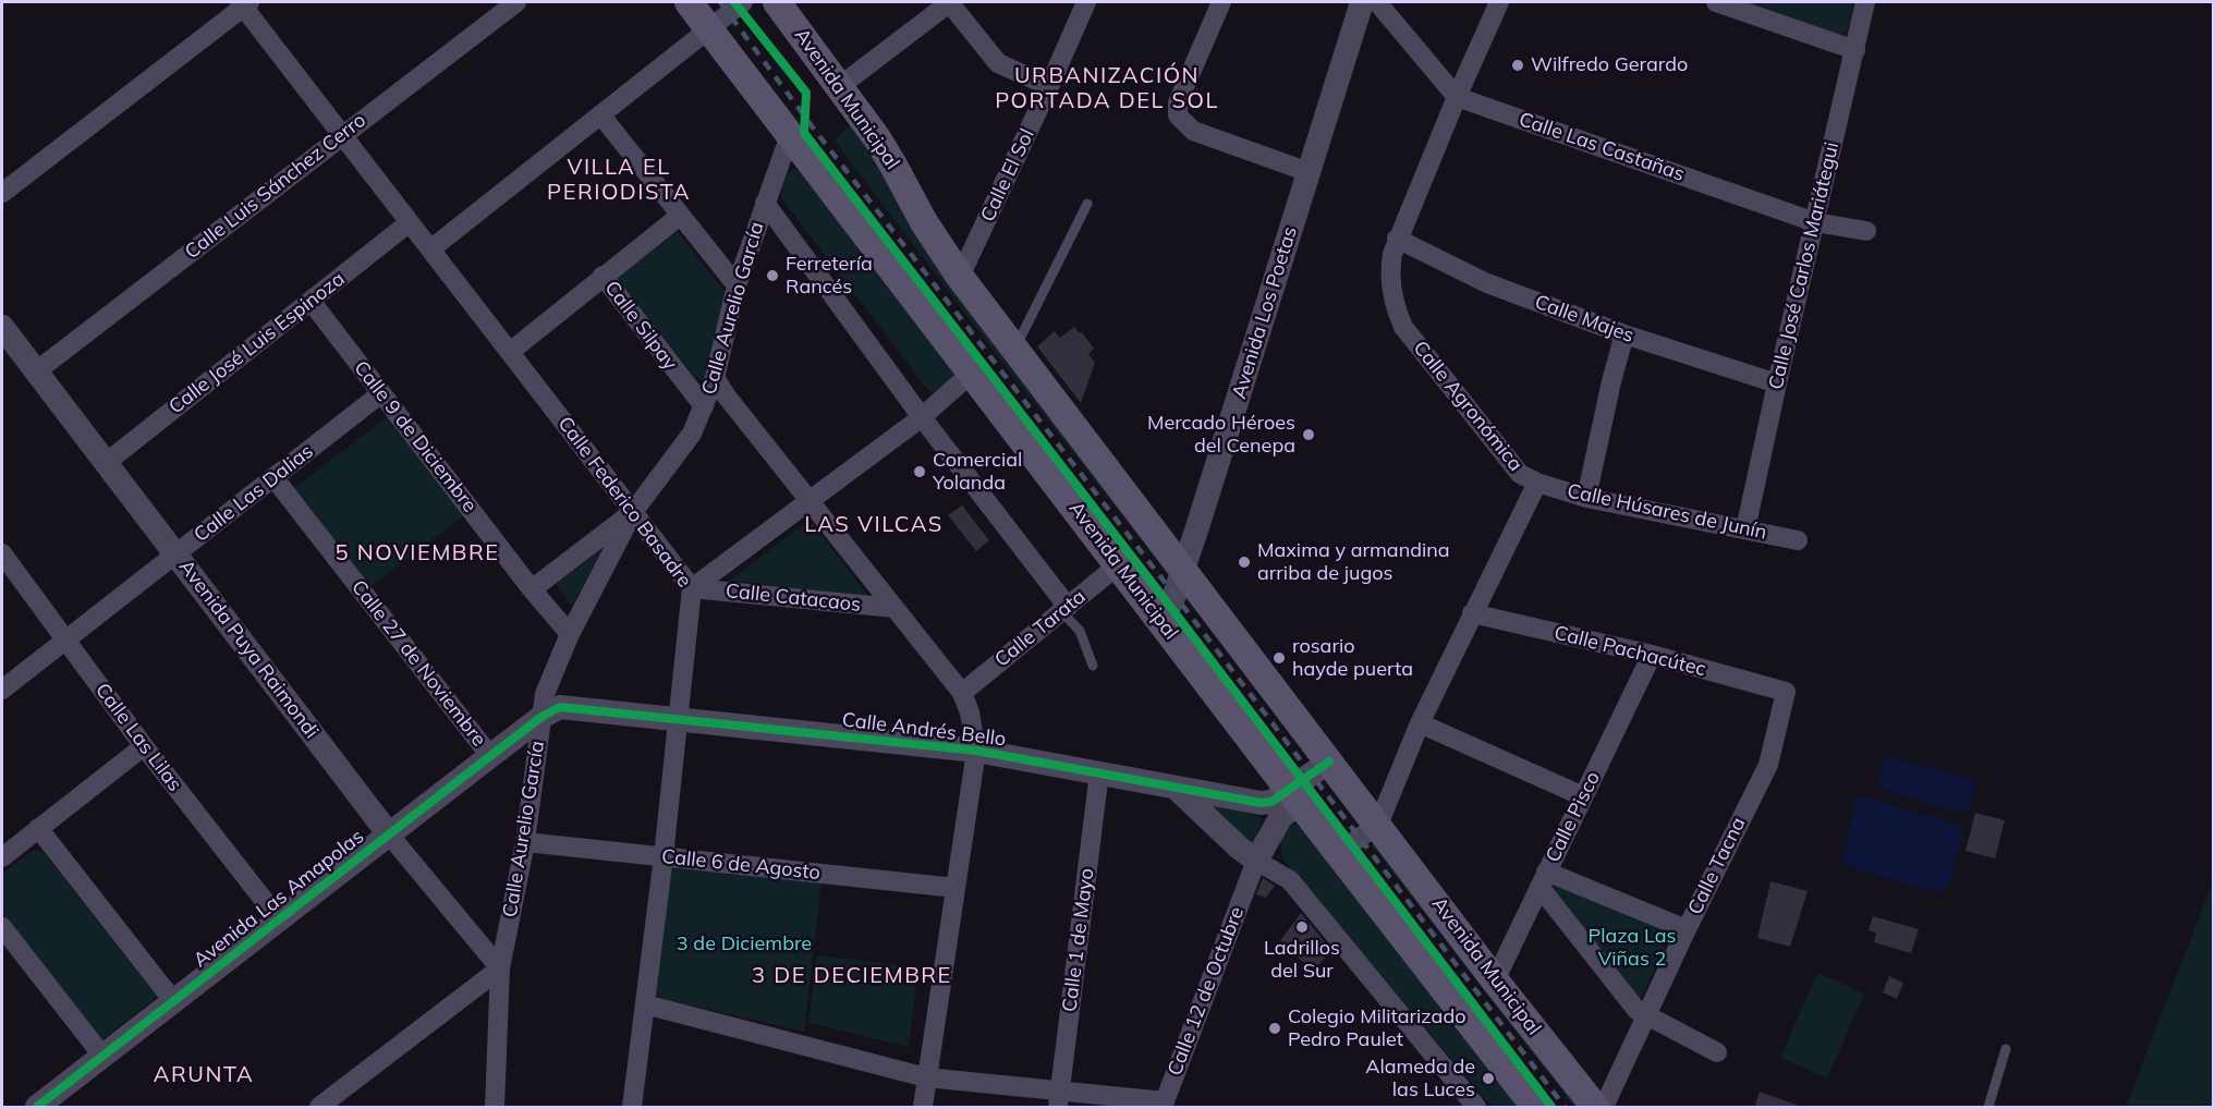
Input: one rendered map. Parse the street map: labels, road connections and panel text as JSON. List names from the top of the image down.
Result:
{
  "streets": {
    "main road": ["Avenida Municipal"],
    "street": [
      "Calle Las Castañas",
      "Calle El Sol",
      "Calle Luis Sánchez Cerro",
      "Calle José Carlos Mariátegui",
      "Calle Aurelio García",
      "Avenida Los Poetas",
      "Calle Majes",
      "Calle Silpay",
      "Calle José Luis Espinoza",
      "Calle Agronómica",
      "Calle 9 de Diciembre",
      "Calle Las Dalias",
      "Calle Federico Basadre",
      "Calle Húsares de Junín",
      "Calle Catacaos",
      "Calle Tarata",
      "Avenida Puya Raimondi",
      "Calle Pachacútec",
      "Calle 27 de Noviembre",
      "Calle Andrés Bello",
      "Calle Las Lilas",
      "Calle Pisco",
      "Calle 6 de Agosto",
      "Calle Tacna",
      "Avenida Las Amapolas",
      "Calle 1 de Mayo",
      "Calle 12 de Octubre"
    ]
  },
  "crossings": [
    ["Avenida Municipal", "Calle El Sol"],
    ["Avenida Municipal", "Calle Aurelio García"],
    ["Avenida Municipal", "Avenida Los Poetas"],
    ["Avenida Municipal", "Calle Agronómica"],
    ["Avenida Municipal", "Calle Tarata"],
    ["Avenida Municipal", "Calle Andrés Bello"],
    ["Avenida Municipal", "Calle Pisco"],
    ["Avenida Municipal", "Calle 12 de Octubre"],
    ["Calle Las Castañas", "Calle José Carlos Mariátegui"],
    ["Calle Las Castañas", "Calle Agronómica"],
    ["Calle Luis Sánchez Cerro", "Calle Federico Basadre"],
    ["Calle Luis Sánchez Cerro", "Avenida Puya Raimondi"],
    ["Calle José Carlos Mariátegui", "Calle Majes"],
    ["Calle José Carlos Mariátegui", "Calle Húsares de Junín"],
    ["Calle Aurelio García", "Calle Silpay"],
    ["Calle Aurelio García", "Calle 9 de Diciembre"],
    ["Calle Aurelio García", "Calle Federico Basadre"],
    ["Calle Aurelio García", "Avenida Puya Raimondi"],
    ["Calle Aurelio García", "Calle Andrés Bello"],
    ["Calle Aurelio García", "Calle 6 de Agosto"],
    ["Calle Aurelio García", "Avenida Las Amapolas"],
    ["Calle Majes", "Calle Agronómica"],
    ["Calle José Luis Espinoza", "Calle 9 de Diciembre"],
    ["Calle José Luis Espinoza", "Calle Federico Basadre"],
    ["Calle José Luis Espinoza", "Avenida Puya Raimondi"],
    ["Calle Agronómica", "Calle Húsares de Junín"],
    ["Calle Agronómica", "Calle Pachacútec"],
    ["Calle 9 de Diciembre", "Calle Las Dalias"],
    ["Calle Las Dalias", "Avenida Puya Raimondi"],
    ["Calle Las Dalias", "Calle 27 de Noviembre"],
    ["Calle Las Dalias", "Calle Las Lilas"],
    ["Calle Federico Basadre", "Calle Catacaos"],
    ["Calle Federico Basadre", "Calle Andrés Bello"],
    ["Calle Federico Basadre", "Calle 6 de Agosto"],
    ["Calle Federico Basadre", "Calle 12 de Octubre"],
    ["Avenida Puya Raimondi", "Avenida Las Amapolas"],
    ["Calle Pachacútec", "Calle Pisco"],
    ["Calle Pachacútec", "Calle Tacna"],
    ["Calle 27 de Noviembre", "Avenida Las Amapolas"],
    ["Calle Andrés Bello", "Avenida Las Amapolas"],
    ["Calle Andrés Bello", "Calle 1 de Mayo"],
    ["Calle Andrés Bello", "Calle 12 de Octubre"],
    ["Calle Las Lilas", "Avenida Las Amapolas"],
    ["Calle 1 de Mayo", "Calle 12 de Octubre"]
  ],
  "districts": [
    "URBANIZACIÓN PORTADA DEL SOL",
    "VILLA EL PERIODISTA",
    "LAS VILCAS",
    "5 NOVIEMBRE",
    "3 DE DECIEMBRE",
    "ARUNTA"
  ],
  "parks": ["Plaza Las Viñas 2", "3 de Diciembre"],
  "places": [
    "Wilfredo Gerardo",
    "Ferretería Rancés",
    "Mercado Héroes del Cenepa",
    "Comercial Yolanda",
    "Maxima y armandina arriba de jugos",
    "rosario hayde puerta",
    "Ladrillos del Sur",
    "Colegio Militarizado Pedro Paulet",
    "Alameda de las Luces"
  ]
}
